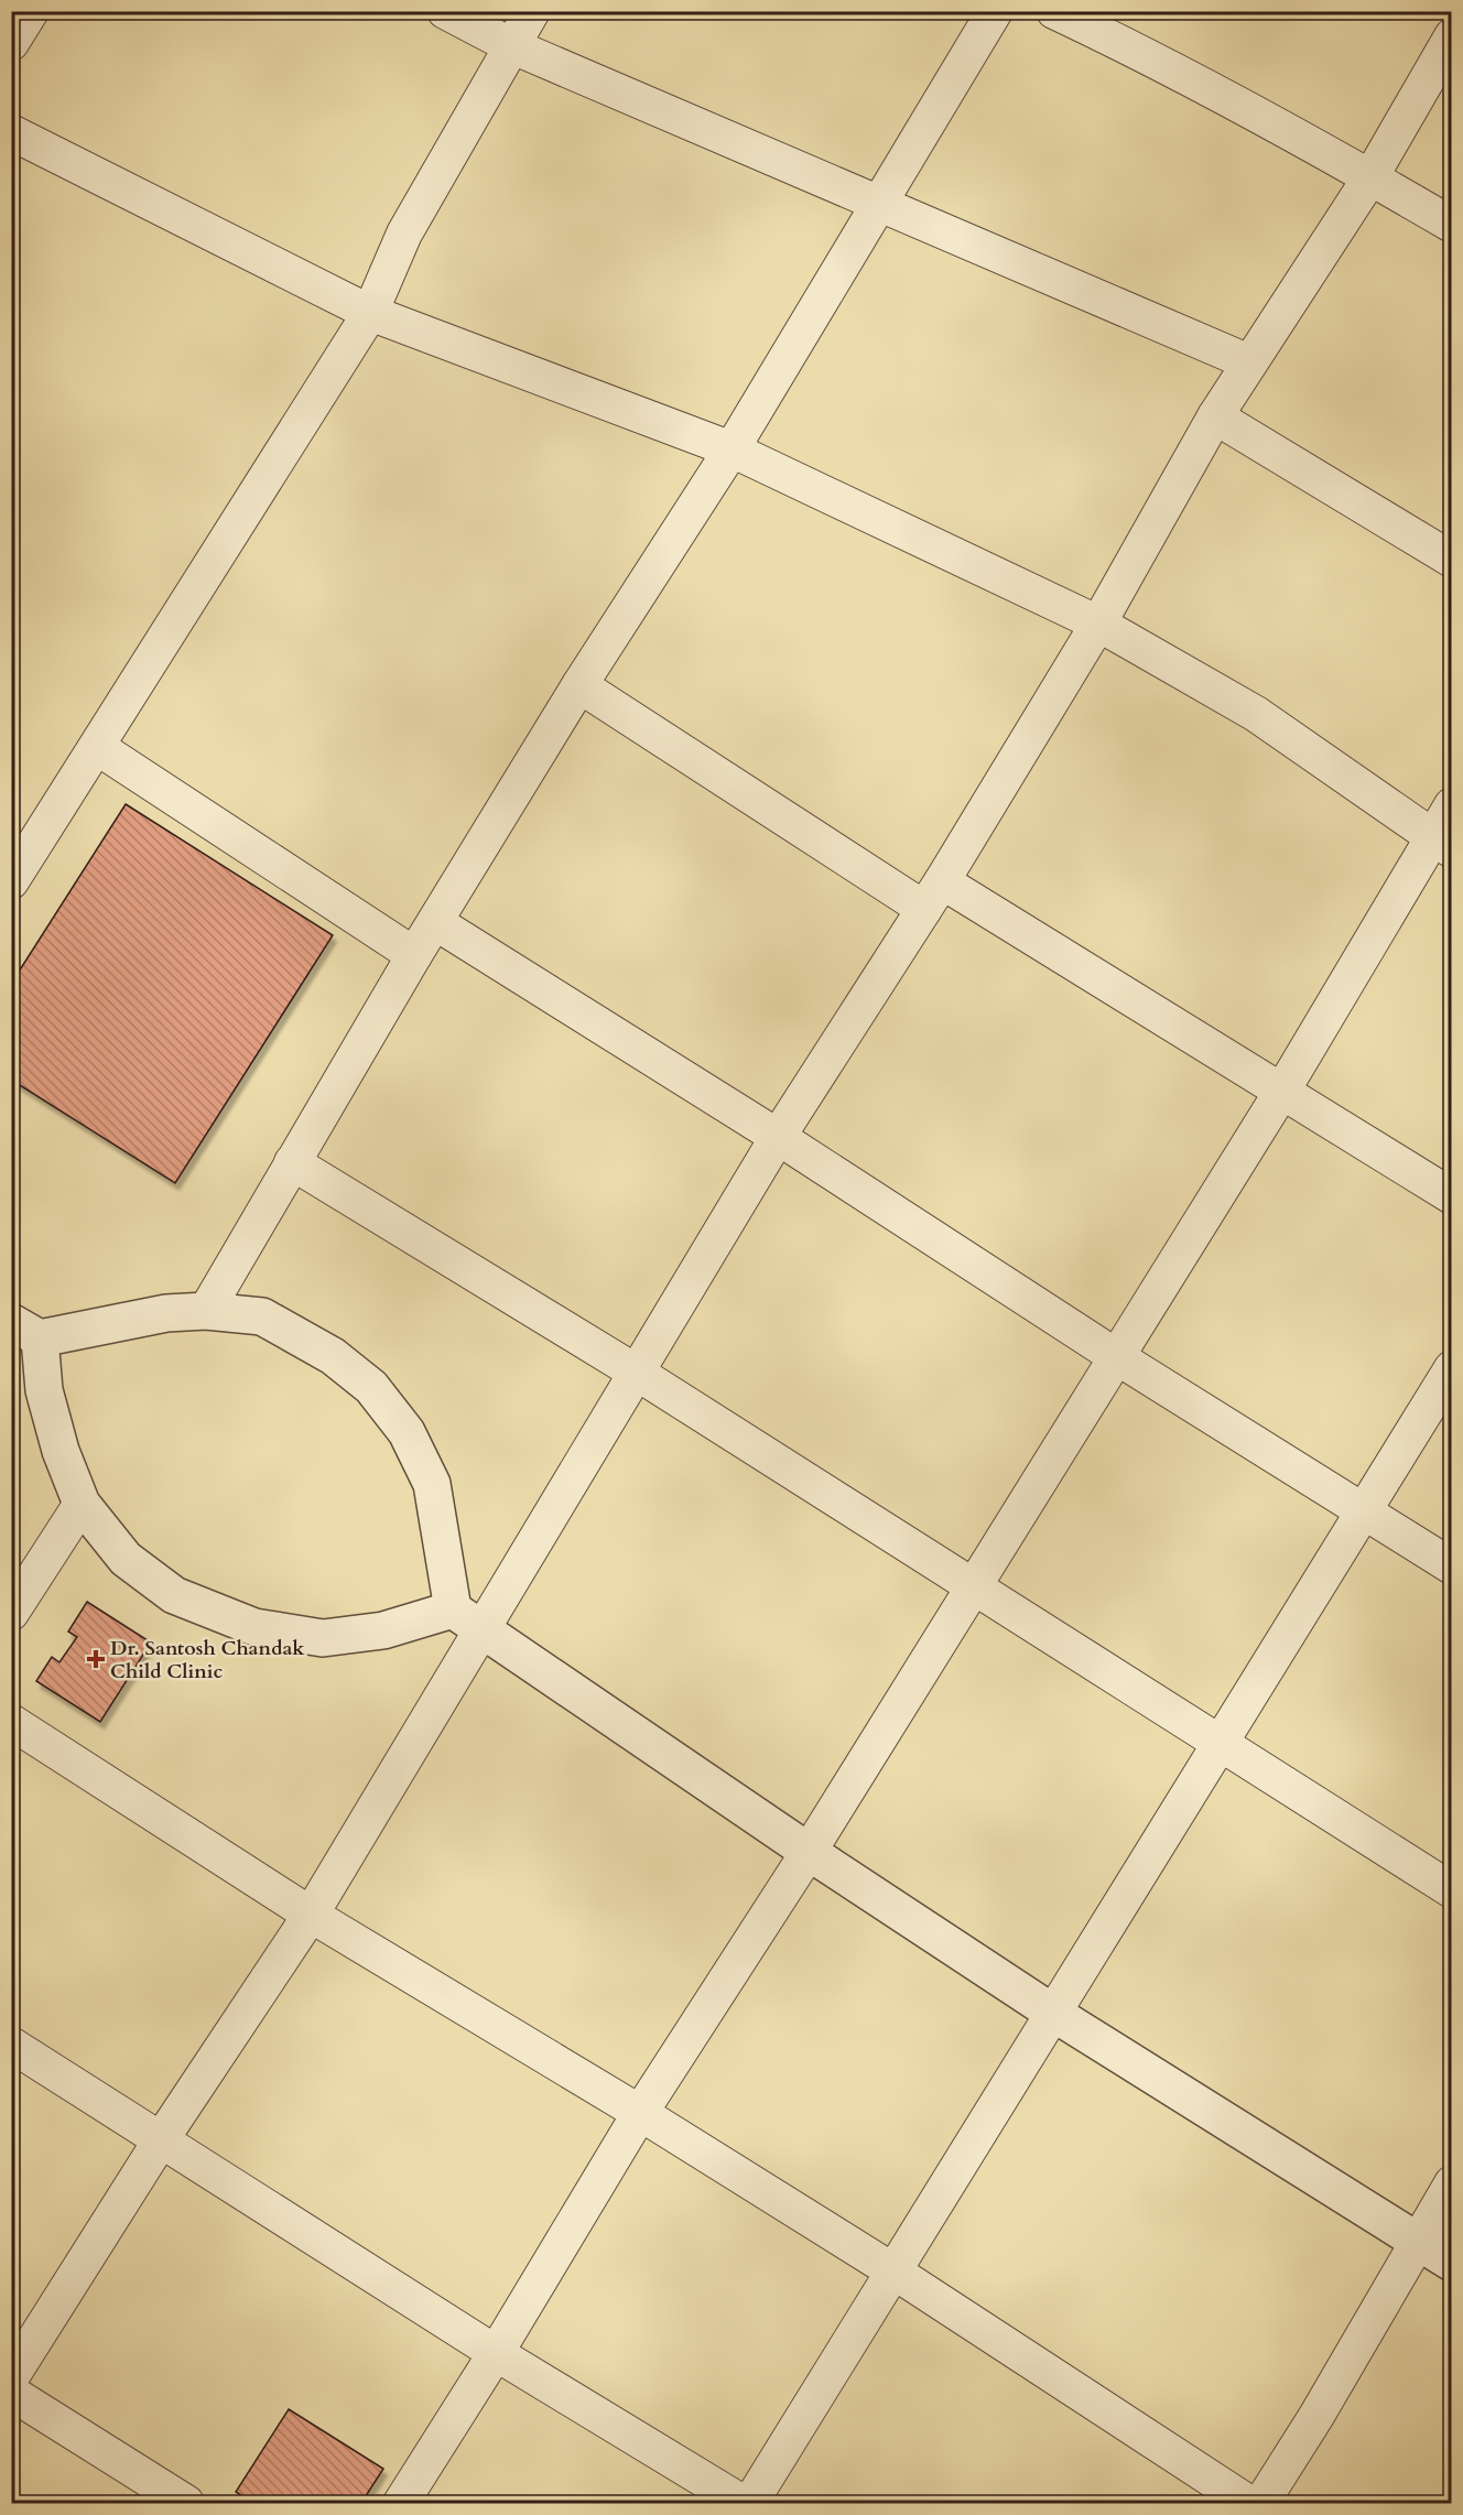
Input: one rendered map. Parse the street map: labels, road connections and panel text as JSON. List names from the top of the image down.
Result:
{
  "places": {
    "health": ["Dr. Santosh Chandak Child Clinic"]
  }
}
